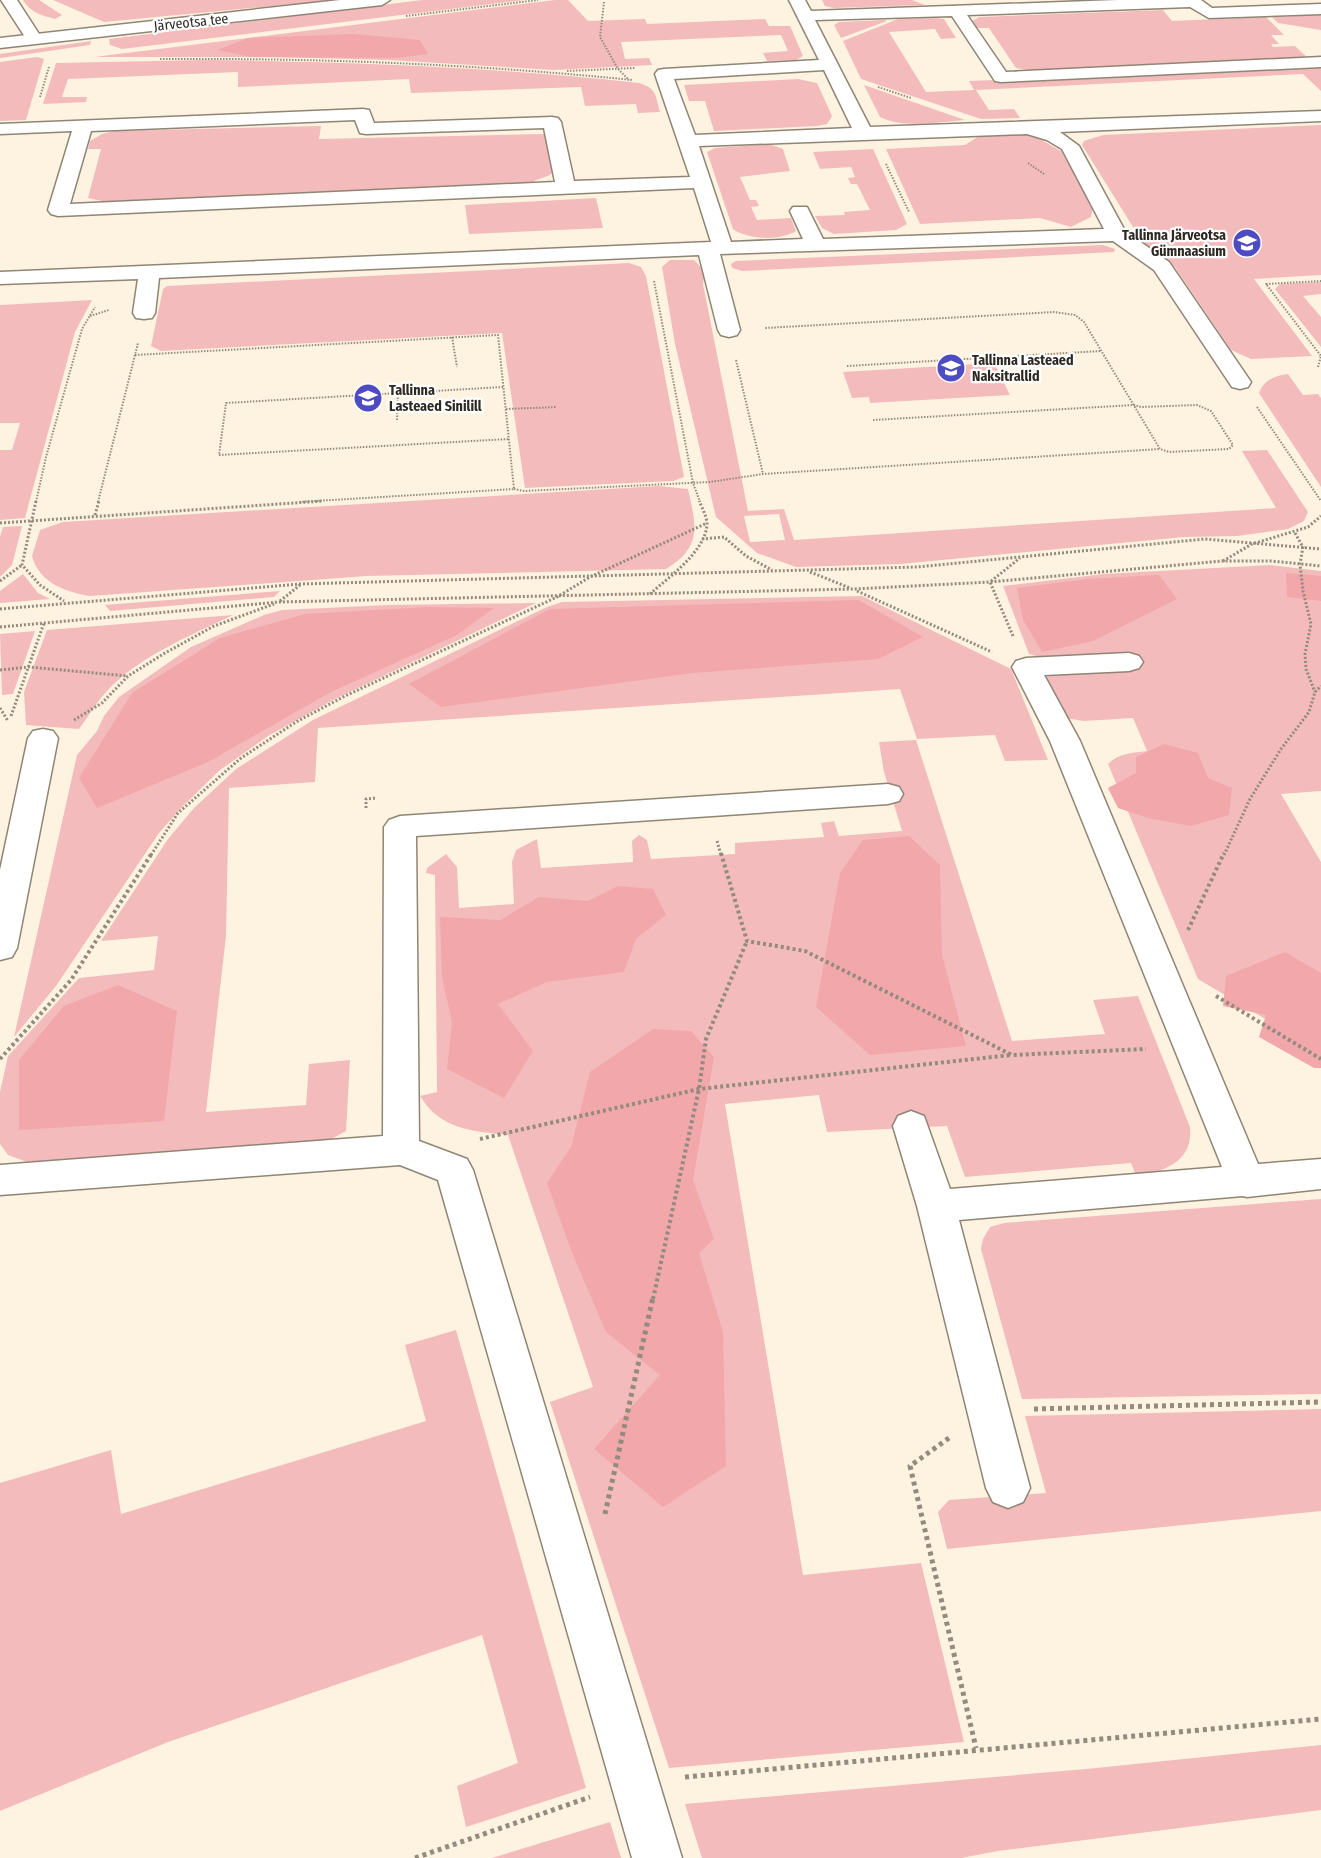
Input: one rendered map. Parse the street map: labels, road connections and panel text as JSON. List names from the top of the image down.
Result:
{
  "streets": {
    "street": ["Järveotsa tee"]
  },
  "places": {
    "school or university": ["Tallinna Järveotsa Gümnaasium", "Tallinna Lasteaed Naksitrallid", "Tallinna Lasteaed Sinilill"]
  }
}
